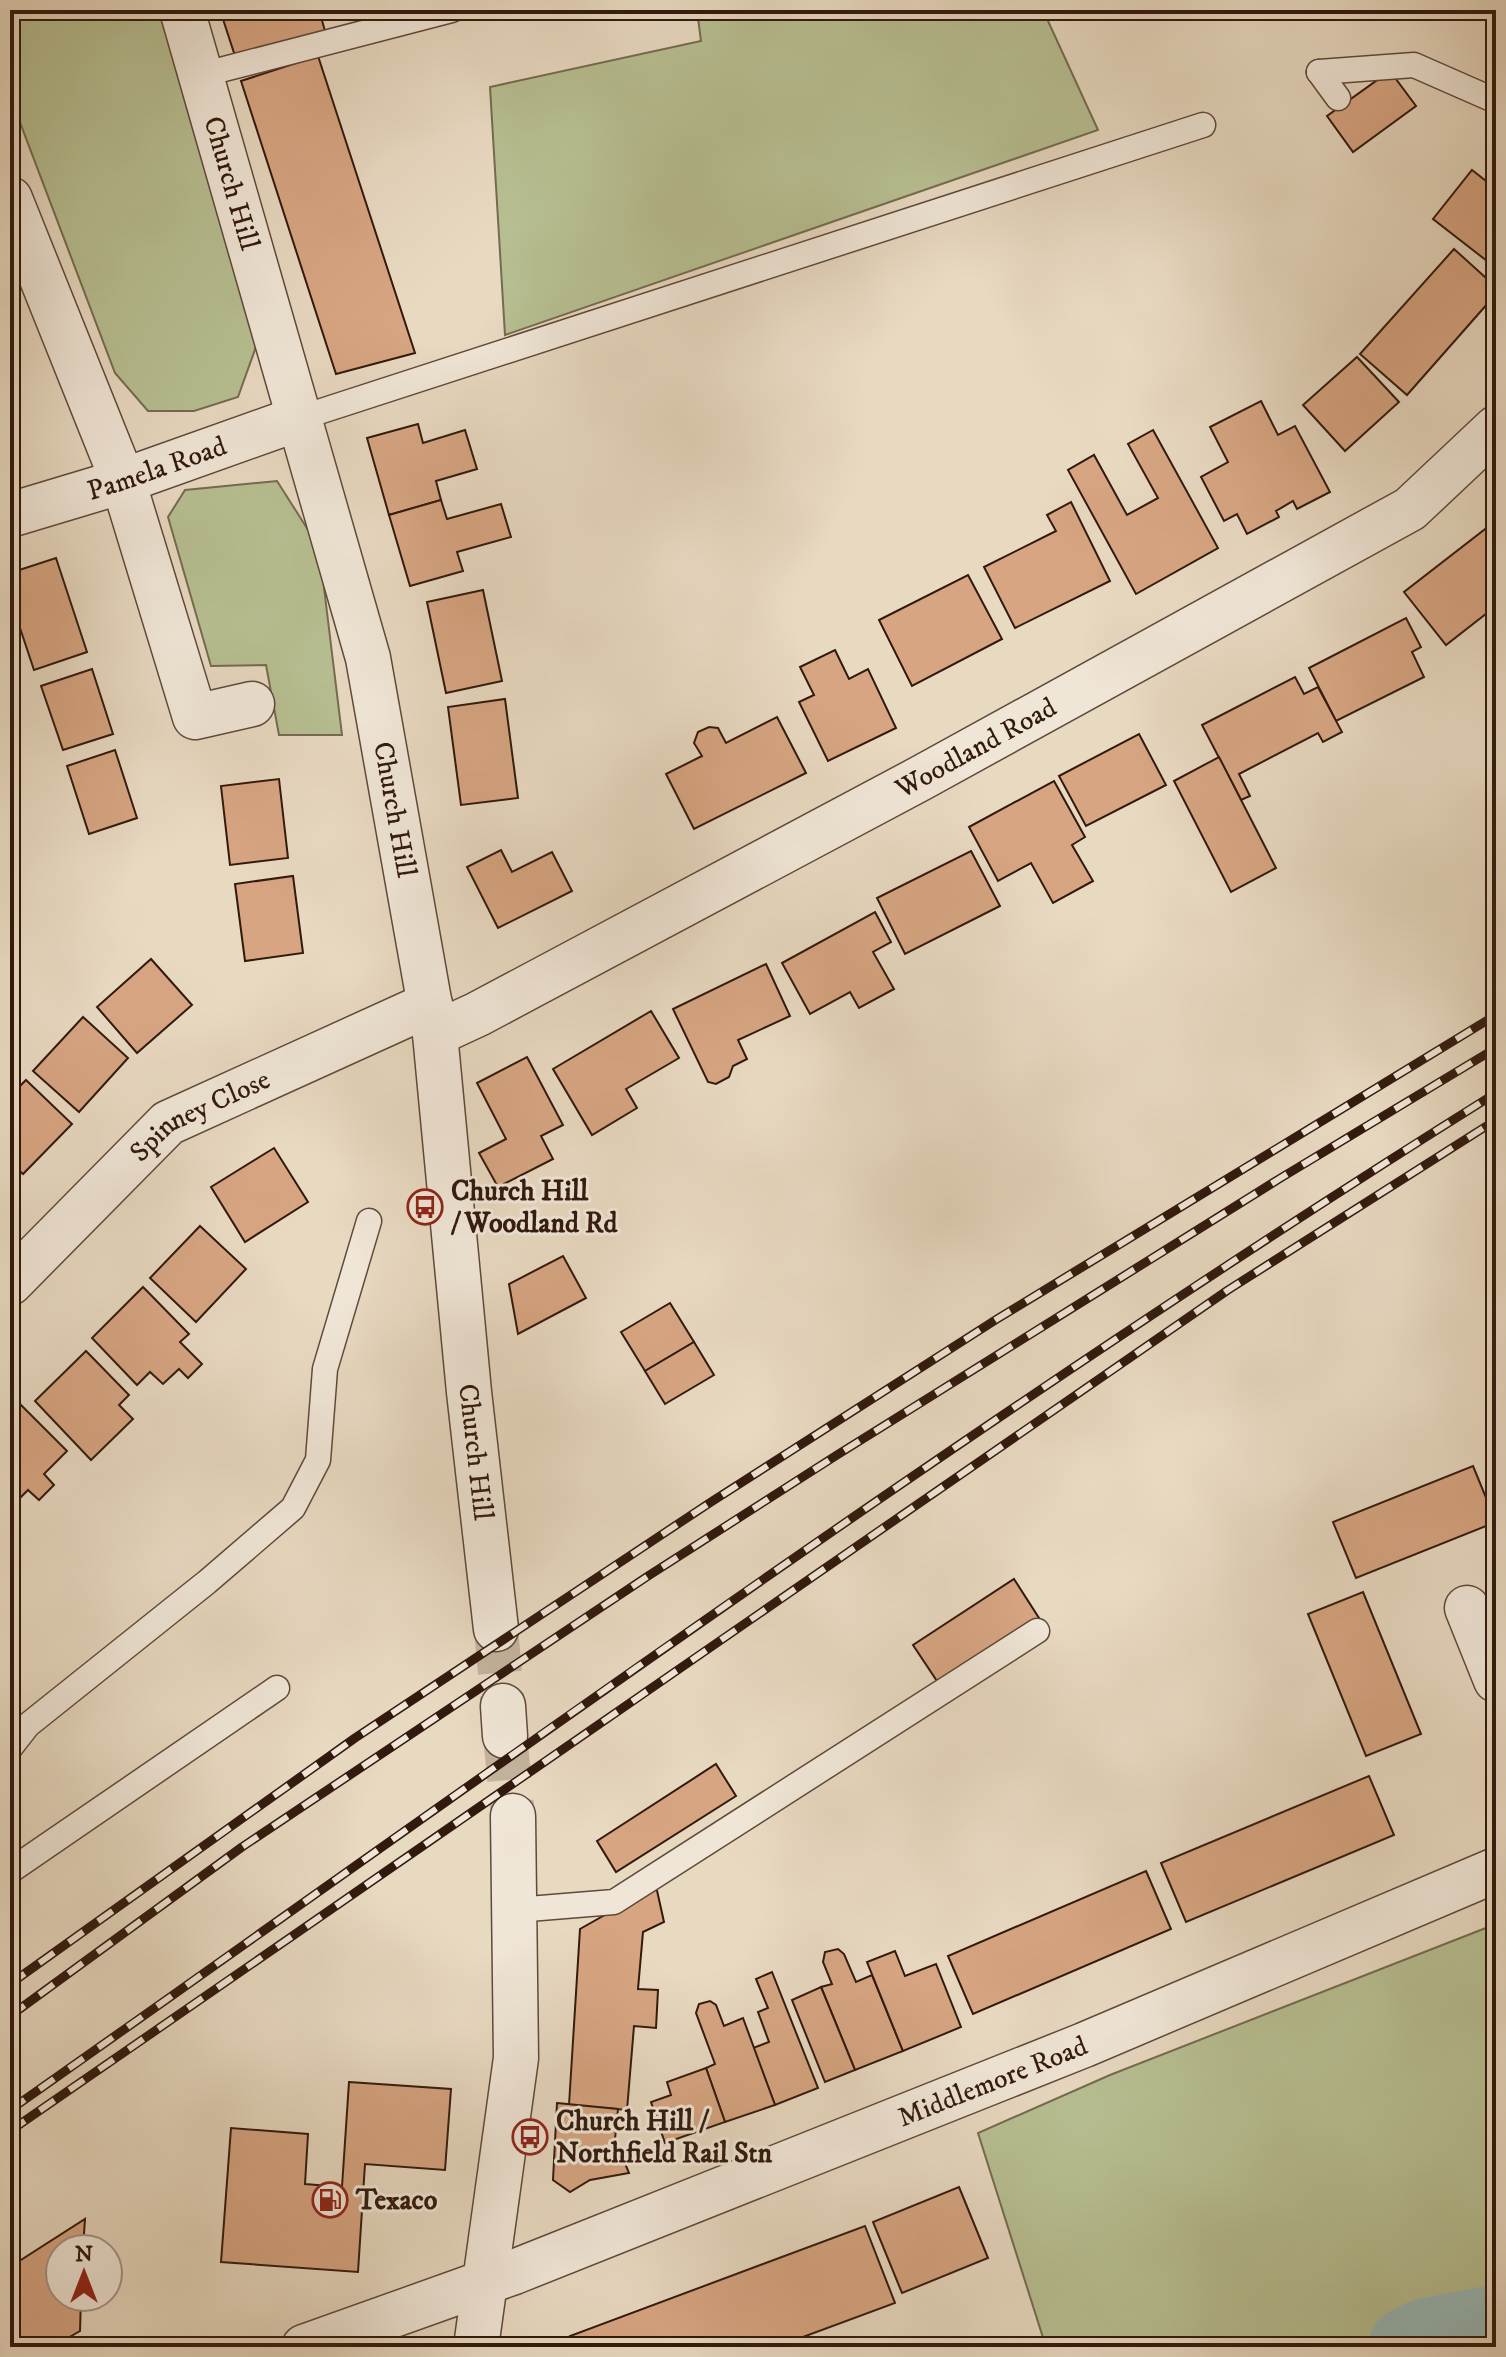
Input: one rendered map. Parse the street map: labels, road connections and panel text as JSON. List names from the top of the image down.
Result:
{
  "streets": {
    "street": [
      "Church Hill",
      "Pamela Road",
      "Woodland Road",
      "Spinney Close",
      "Middlemore Road"
    ]
  },
  "crossings": [
    ["Church Hill", "Pamela Road"],
    ["Church Hill", "Woodland Road"],
    ["Church Hill", "Spinney Close"],
    ["Woodland Road", "Spinney Close"]
  ],
  "places": {
    "bus stop": ["Church Hill / Woodland Rd", "Church Hill / Northfield Rail Stn"],
    "fuel station": ["Texaco"]
  },
  "north": "top"
}
